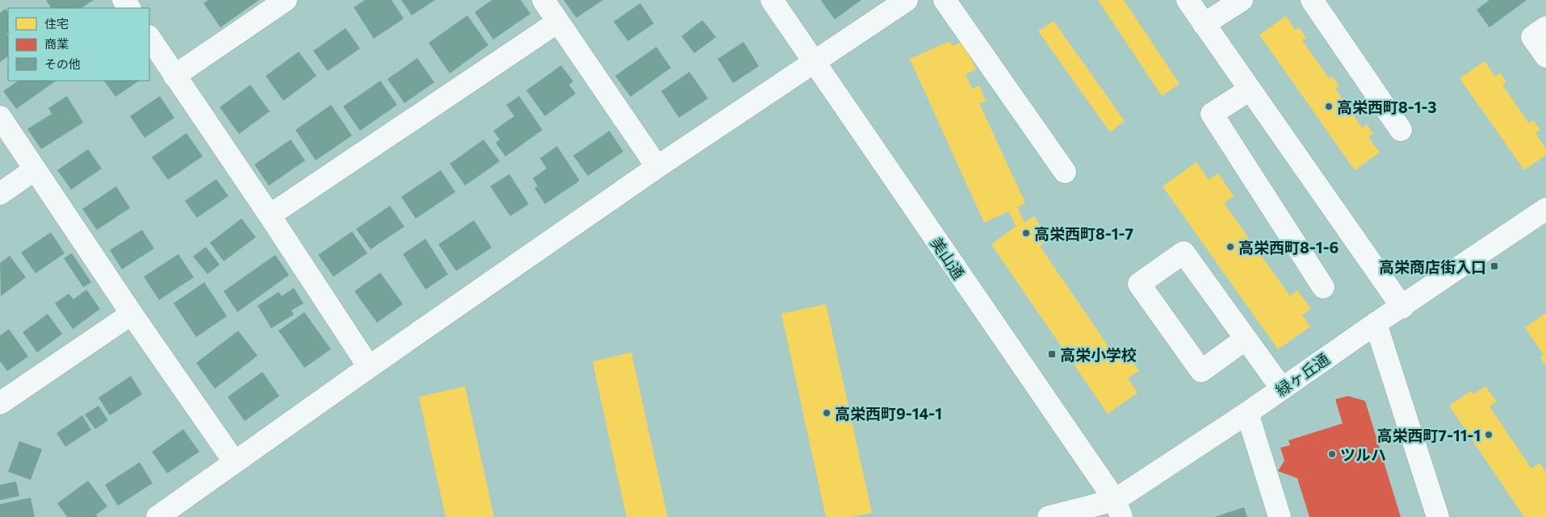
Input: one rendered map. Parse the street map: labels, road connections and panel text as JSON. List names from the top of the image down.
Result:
{
  "streets": {
    "street": ["美山通", "緑ヶ丘通"]
  },
  "crossings": [
    ["美山通", "緑ヶ丘通"]
  ],
  "places": {
    "other": [
      "高栄西町8-1-3",
      "高栄西町8-1-7",
      "高栄西町8-1-6",
      "高栄西町9-14-1",
      "高栄西町7-11-1",
      "ツルハ"
    ],
    "transit": ["高栄商店街入口", "高栄小学校"]
  },
  "legend": ["住宅", "商業", "その他"]
}
